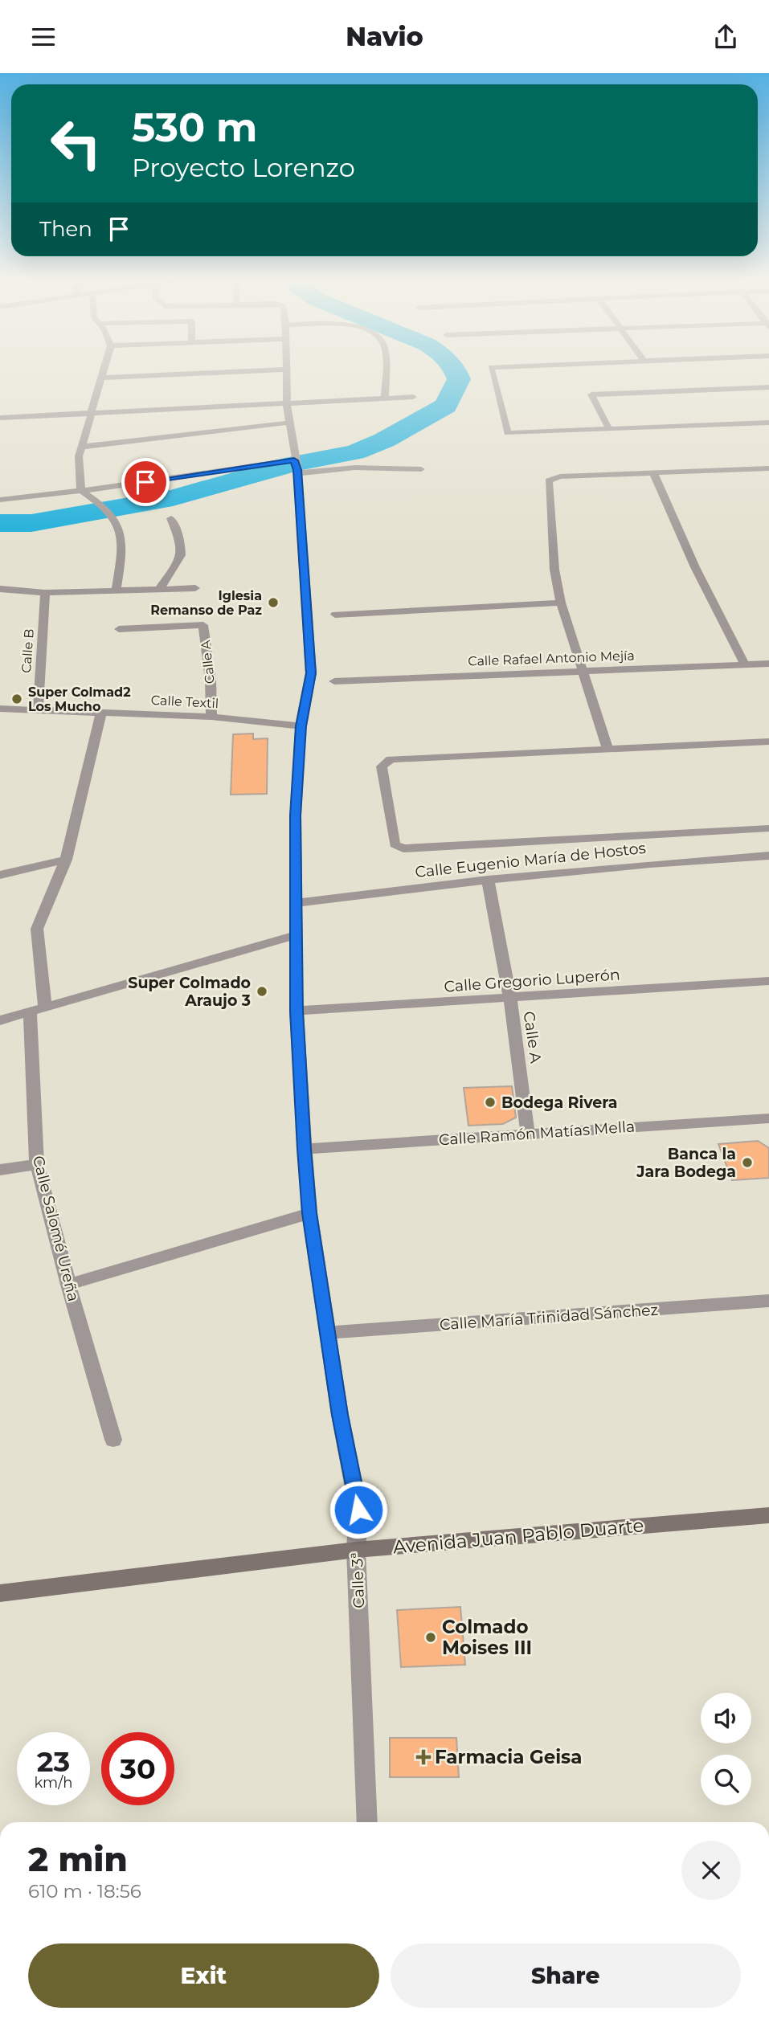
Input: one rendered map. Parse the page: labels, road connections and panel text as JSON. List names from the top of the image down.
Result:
{
  "streets": {
    "main road": ["Avenida Juan Pablo Duarte"],
    "street": [
      "Calle B",
      "Calle Rafael Antonio Mejía",
      "Calle A",
      "Calle Textil",
      "Calle Eugenio María de Hostos",
      "Calle Gregorio Luperón",
      "Calle Ramón Matías Mella",
      "Calle Salomé Ureña",
      "Calle María Trinidad Sánchez",
      "Calle 3ª"
    ]
  },
  "crossings": [
    ["Calle B", "Calle Textil"],
    ["Calle A", "Calle Textil"],
    ["Calle A", "Calle Eugenio María de Hostos"],
    ["Calle A", "Calle Gregorio Luperón"],
    ["Calle A", "Calle Ramón Matías Mella"],
    ["Calle Textil", "Calle 3ª"],
    ["Calle Eugenio María de Hostos", "Calle 3ª"],
    ["Calle Gregorio Luperón", "Calle 3ª"],
    ["Calle Ramón Matías Mella", "Calle 3ª"],
    ["Calle María Trinidad Sánchez", "Calle 3ª"],
    ["Avenida Juan Pablo Duarte", "Calle 3ª"]
  ],
  "places": {
    "other": [
      "Iglesia Remanso de Paz",
      "Super Colmad2 Los Mucho",
      "Super Colmado Araujo 3",
      "Bodega Rivera",
      "Banca la Jara Bodega",
      "Colmado Moises III"
    ],
    "health": ["Farmacia Geisa"]
  },
  "page": {
    "header": "Navio",
    "turn": ["530 m", "Proyecto Lorenzo"],
    "then": "Then",
    "speed": "23 km/h",
    "limit": "30",
    "heading": ["2 min", "610 m · 18:56"],
    "buttons": ["Exit", "Share"]
  }
}
